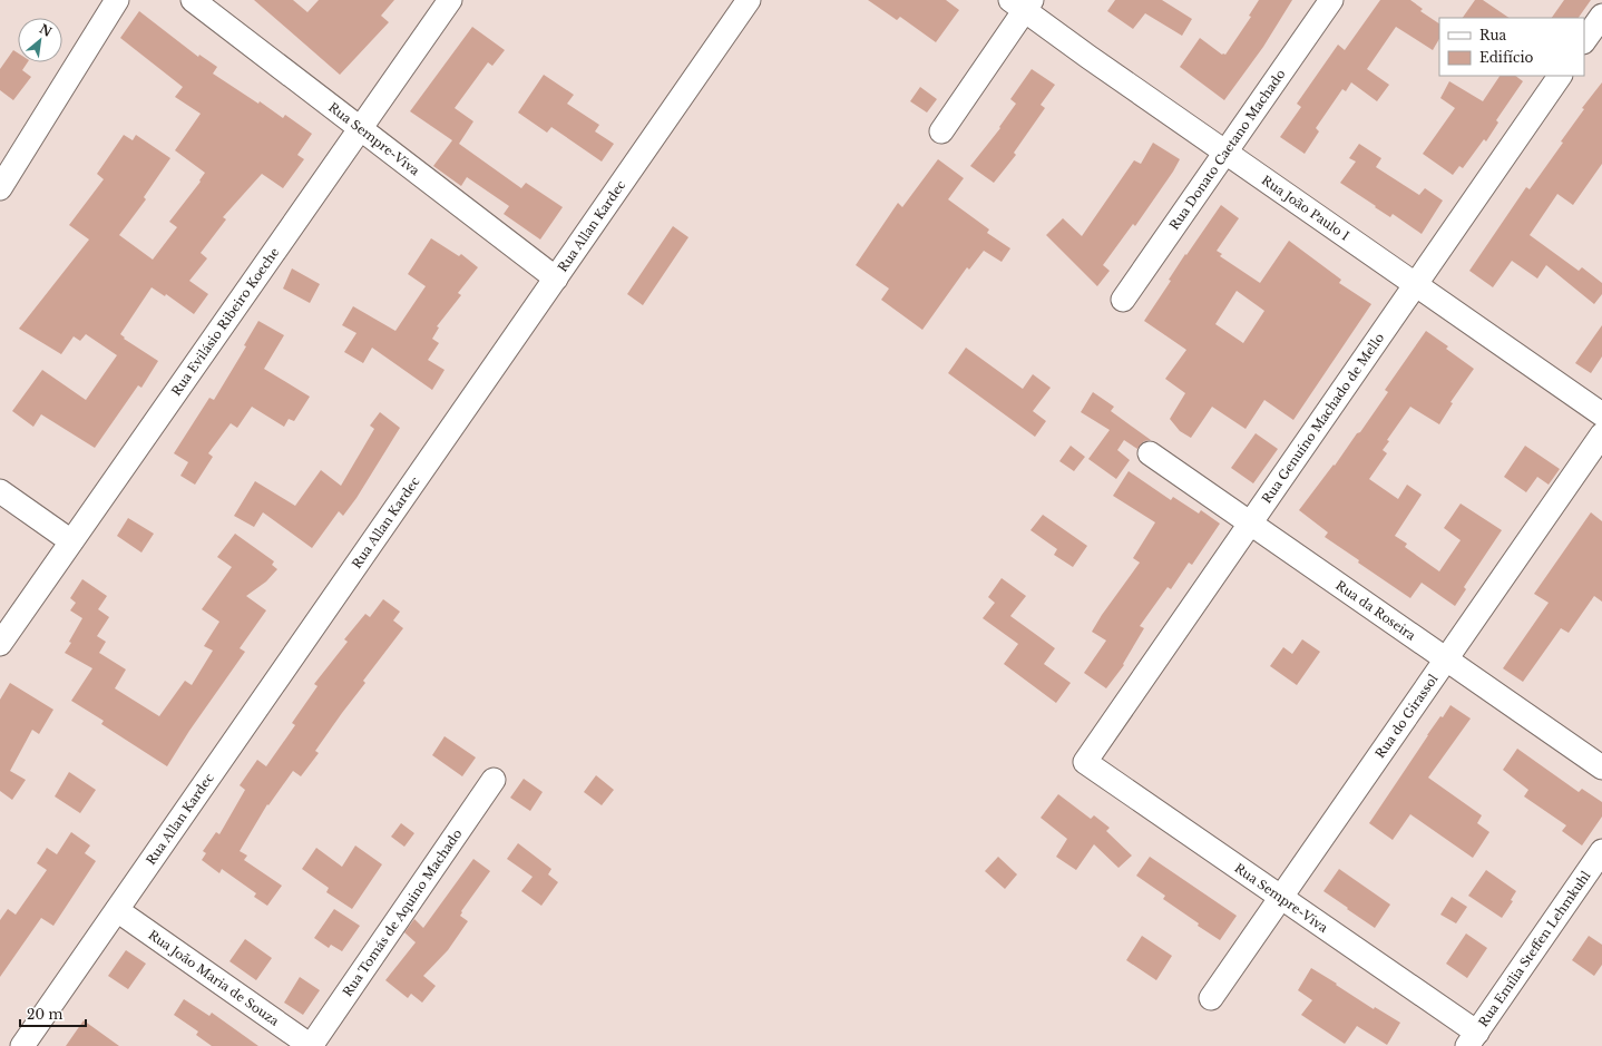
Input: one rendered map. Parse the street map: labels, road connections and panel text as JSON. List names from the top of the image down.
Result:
{
  "streets": {
    "street": [
      "Rua Sempre-Viva",
      "Rua Donato Caetano Machado",
      "Rua João Paulo I",
      "Rua Allan Kardec",
      "Rua Evilásio Ribeiro Koeche",
      "Rua Genuíno Machado de Mello",
      "Rua da Roseira",
      "Rua do Girassol",
      "Rua Tomás de Aquino Machado",
      "Rua Emília Steffen Lehmkuhl",
      "Rua João Maria de Souza"
    ]
  },
  "crossings": [
    ["Rua Sempre-Viva", "Rua Allan Kardec"],
    ["Rua Sempre-Viva", "Rua Evilásio Ribeiro Koeche"],
    ["Rua Sempre-Viva", "Rua Genuíno Machado de Mello"],
    ["Rua Sempre-Viva", "Rua do Girassol"],
    ["Rua Sempre-Viva", "Rua Emília Steffen Lehmkuhl"],
    ["Rua Donato Caetano Machado", "Rua João Paulo I"],
    ["Rua João Paulo I", "Rua Genuíno Machado de Mello"],
    ["Rua Allan Kardec", "Rua João Maria de Souza"],
    ["Rua Genuíno Machado de Mello", "Rua da Roseira"],
    ["Rua da Roseira", "Rua do Girassol"],
    ["Rua Tomás de Aquino Machado", "Rua João Maria de Souza"]
  ],
  "legend": ["Rua", "Edifício"],
  "scale_bar": "20 m",
  "north": "top right"
}
